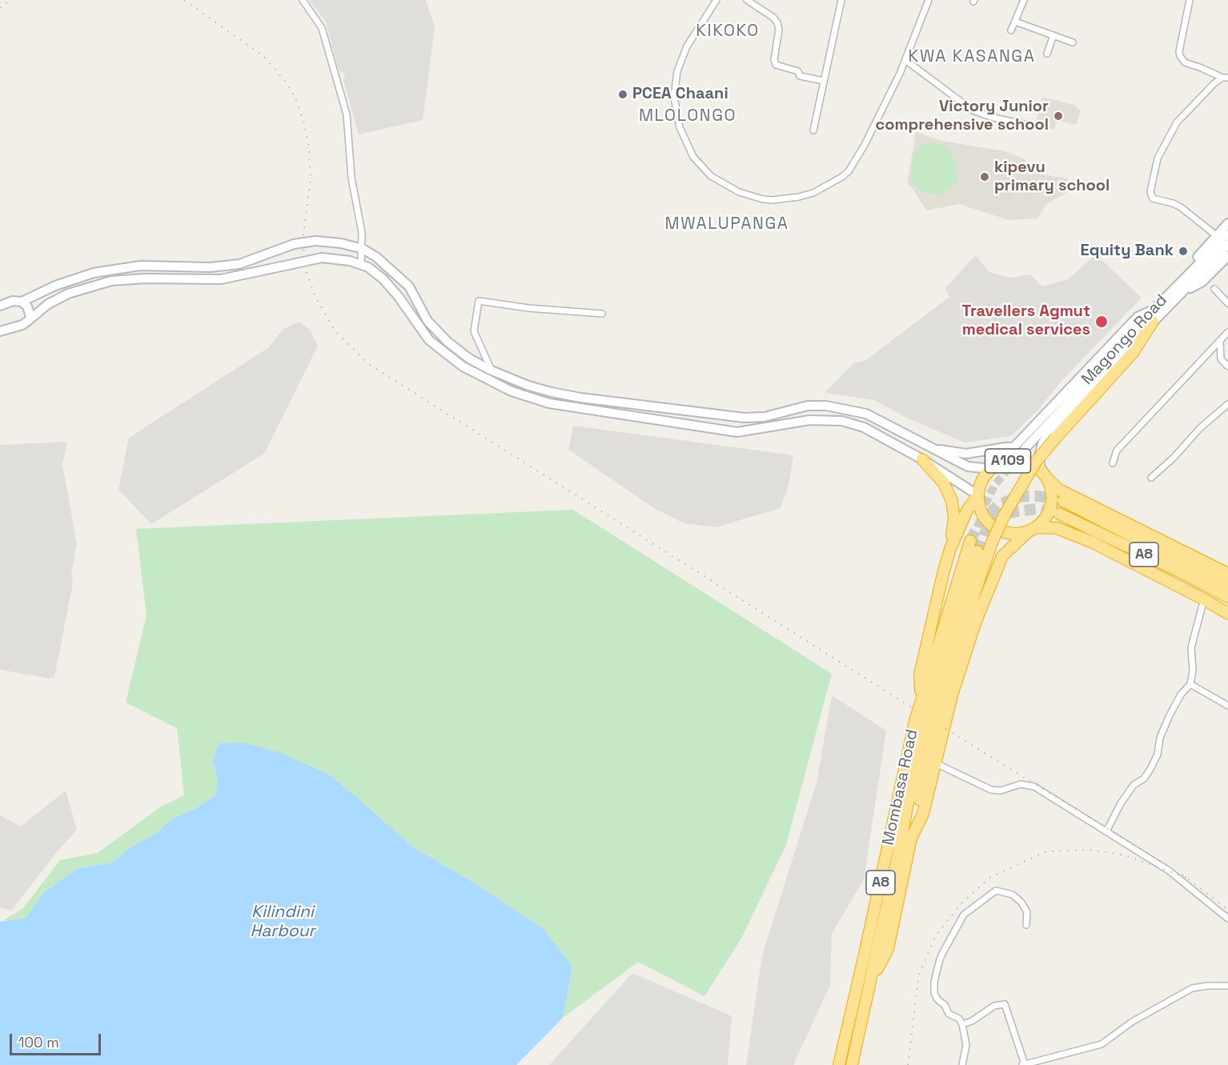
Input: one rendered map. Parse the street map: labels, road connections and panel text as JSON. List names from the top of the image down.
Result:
{
  "streets": {
    "highway": ["A109", "A8", "Mombasa Road"],
    "main road": ["Magongo Road"]
  },
  "crossings": [
    ["Magongo Road", "A109"]
  ],
  "districts": [
    "KIKOKO",
    "KWA KASANGA",
    "MLOLONGO",
    "MWALUPANGA"
  ],
  "water": ["Kilindini Harbour"],
  "places": [
    "PCEA Chaani",
    "Victory Junior comprehensive school",
    "kipevu primary school",
    "Equity Bank",
    "Travellers Agmut medical services"
  ],
  "scale_bar": "100 m"
}
